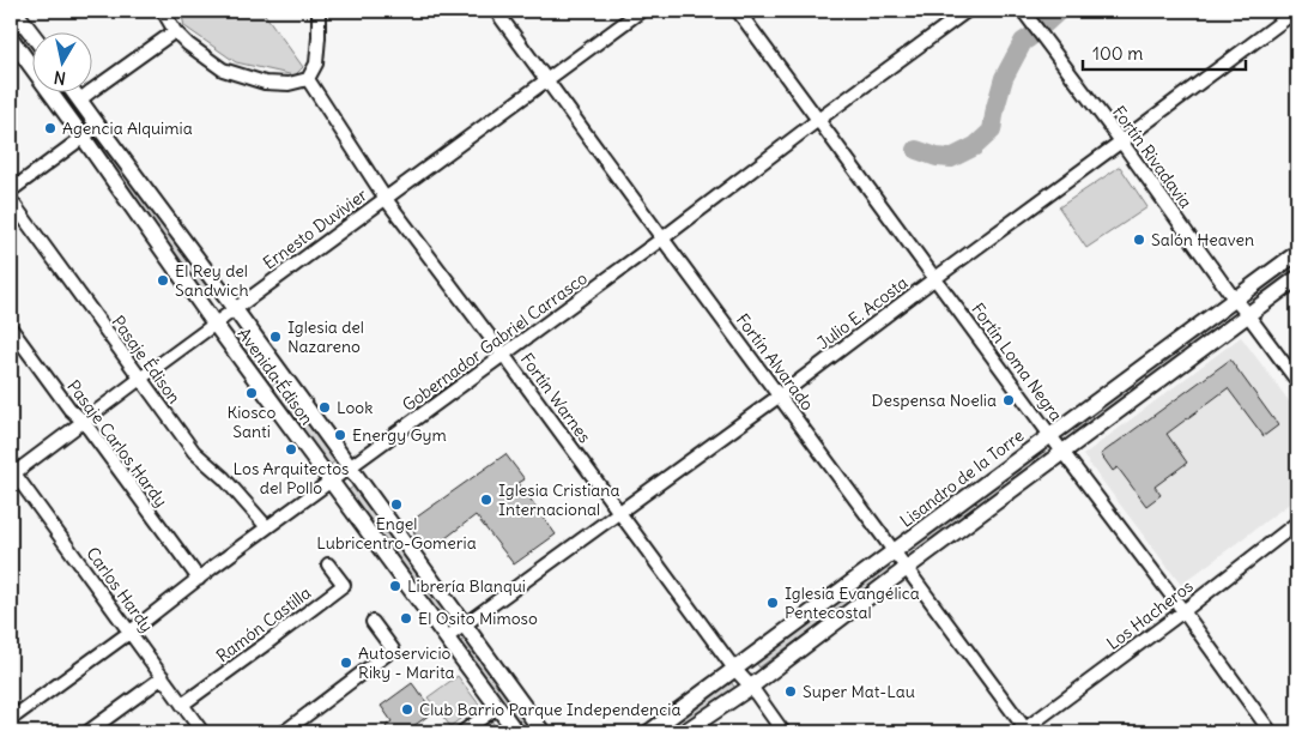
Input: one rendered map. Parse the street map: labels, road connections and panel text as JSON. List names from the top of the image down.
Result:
{
  "streets": {
    "main road": ["Avenida Édison", "Lisandro de la Torre"],
    "street": [
      "Fortín Rivadavia",
      "Ernesto Duvivier",
      "Julio E. Acosta",
      "Gobernador Gabriel Carrasco",
      "Pasaje Édison",
      "Fortín Alvarado",
      "Fortín Loma Negra",
      "Fortín Warnes",
      "Pasaje Carlos Hardy",
      "Carlos Hardy",
      "Los Hacheros",
      "Ramón Castilla"
    ]
  },
  "crossings": [
    ["Fortín Rivadavia", "Julio E. Acosta"],
    ["Fortín Rivadavia", "Lisandro de la Torre"],
    ["Ernesto Duvivier", "Pasaje Édison"],
    ["Ernesto Duvivier", "Fortín Alvarado"],
    ["Ernesto Duvivier", "Avenida Édison"],
    ["Ernesto Duvivier", "Fortín Warnes"],
    ["Ernesto Duvivier", "Pasaje Carlos Hardy"],
    ["Ernesto Duvivier", "Carlos Hardy"],
    ["Julio E. Acosta", "Fortín Alvarado"],
    ["Julio E. Acosta", "Fortín Loma Negra"],
    ["Julio E. Acosta", "Avenida Édison"],
    ["Julio E. Acosta", "Fortín Warnes"],
    ["Gobernador Gabriel Carrasco", "Pasaje Édison"],
    ["Gobernador Gabriel Carrasco", "Fortín Alvarado"],
    ["Gobernador Gabriel Carrasco", "Fortín Loma Negra"],
    ["Gobernador Gabriel Carrasco", "Avenida Édison"],
    ["Gobernador Gabriel Carrasco", "Fortín Warnes"],
    ["Gobernador Gabriel Carrasco", "Pasaje Carlos Hardy"],
    ["Gobernador Gabriel Carrasco", "Carlos Hardy"],
    ["Fortín Alvarado", "Lisandro de la Torre"],
    ["Fortín Alvarado", "Los Hacheros"],
    ["Fortín Loma Negra", "Lisandro de la Torre"],
    ["Fortín Loma Negra", "Los Hacheros"],
    ["Fortín Warnes", "Lisandro de la Torre"],
    ["Carlos Hardy", "Ramón Castilla"]
  ],
  "places": [
    "Agencia Alquimia",
    "Salón Heaven",
    "El Rey del Sandwich",
    "Iglesia del Nazareno",
    "Kiosco Santi",
    "Despensa Noelia",
    "Look",
    "Energy Gym",
    "Los Arquitectos del Pollo",
    "Iglesia Cristiana Internacional",
    "Engel Lubricentro-Gomeria",
    "Librería Blanqui",
    "Iglesia Evangélica Pentecostal",
    "El Osito Mimoso",
    "Autoservicio Riky - Marita",
    "Super Mat-Lau",
    "Club Barrio Parque Independencia"
  ],
  "scale_bar": "100 m",
  "north": "bottom"
}
